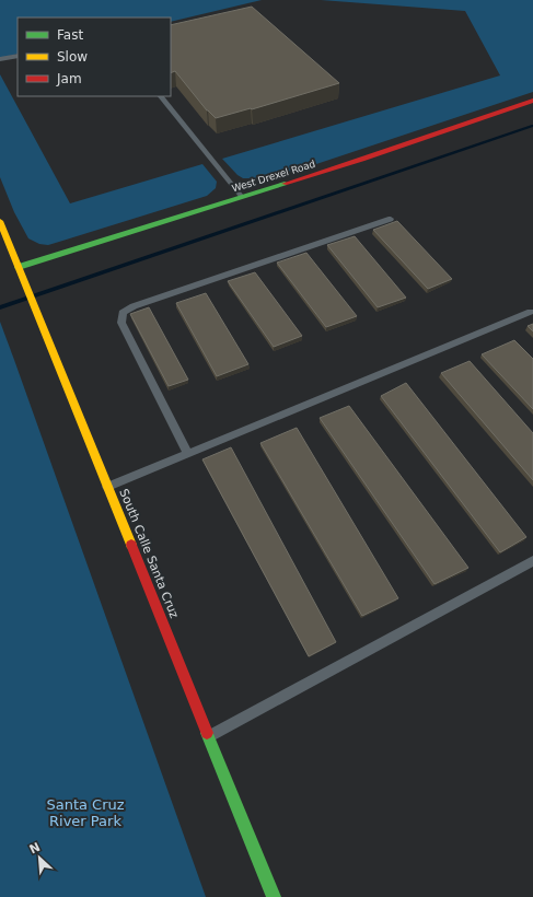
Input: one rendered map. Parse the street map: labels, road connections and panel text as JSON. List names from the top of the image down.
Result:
{
  "streets": {
    "street": ["West Drexel Road", "South Calle Santa Cruz"]
  },
  "crossings": [
    ["West Drexel Road", "South Calle Santa Cruz"]
  ],
  "parks": ["Santa Cruz River Park"],
  "legend": ["Fast", "Slow", "Jam"],
  "north": "top left"
}
